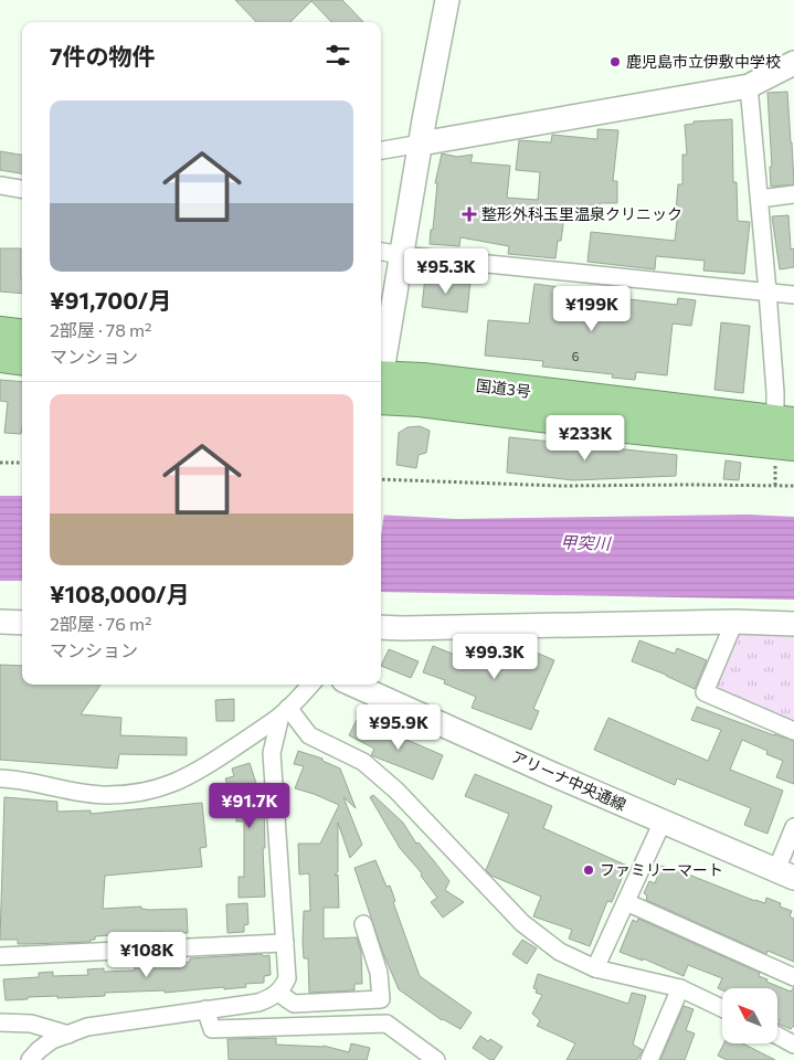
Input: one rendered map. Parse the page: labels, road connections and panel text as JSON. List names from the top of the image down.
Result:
{
  "streets": {
    "highway": ["国道3号"],
    "street": ["アリーナ中央通線"]
  },
  "water": ["甲突川"],
  "places": {
    "other": ["鹿児島市立伊敷中学校", "ファミリーマート"],
    "health": ["整形外科玉里温泉クリニック"]
  },
  "house_numbers": ["6"],
  "north": "top left",
  "page": {
    "heading": "7件の物件",
    "list": [
      {
        "name": "¥91,700/月",
        "note": "2部屋 · 78 m² · マンション"
      },
      {
        "name": "¥108,000/月",
        "note": "2部屋 · 76 m² · マンション"
      }
    ],
    "price": [
      "¥95.3K",
      "¥199K",
      "¥233K",
      "¥99.3K",
      "¥95.9K",
      "¥91.7K",
      "¥108K"
    ]
  }
}
